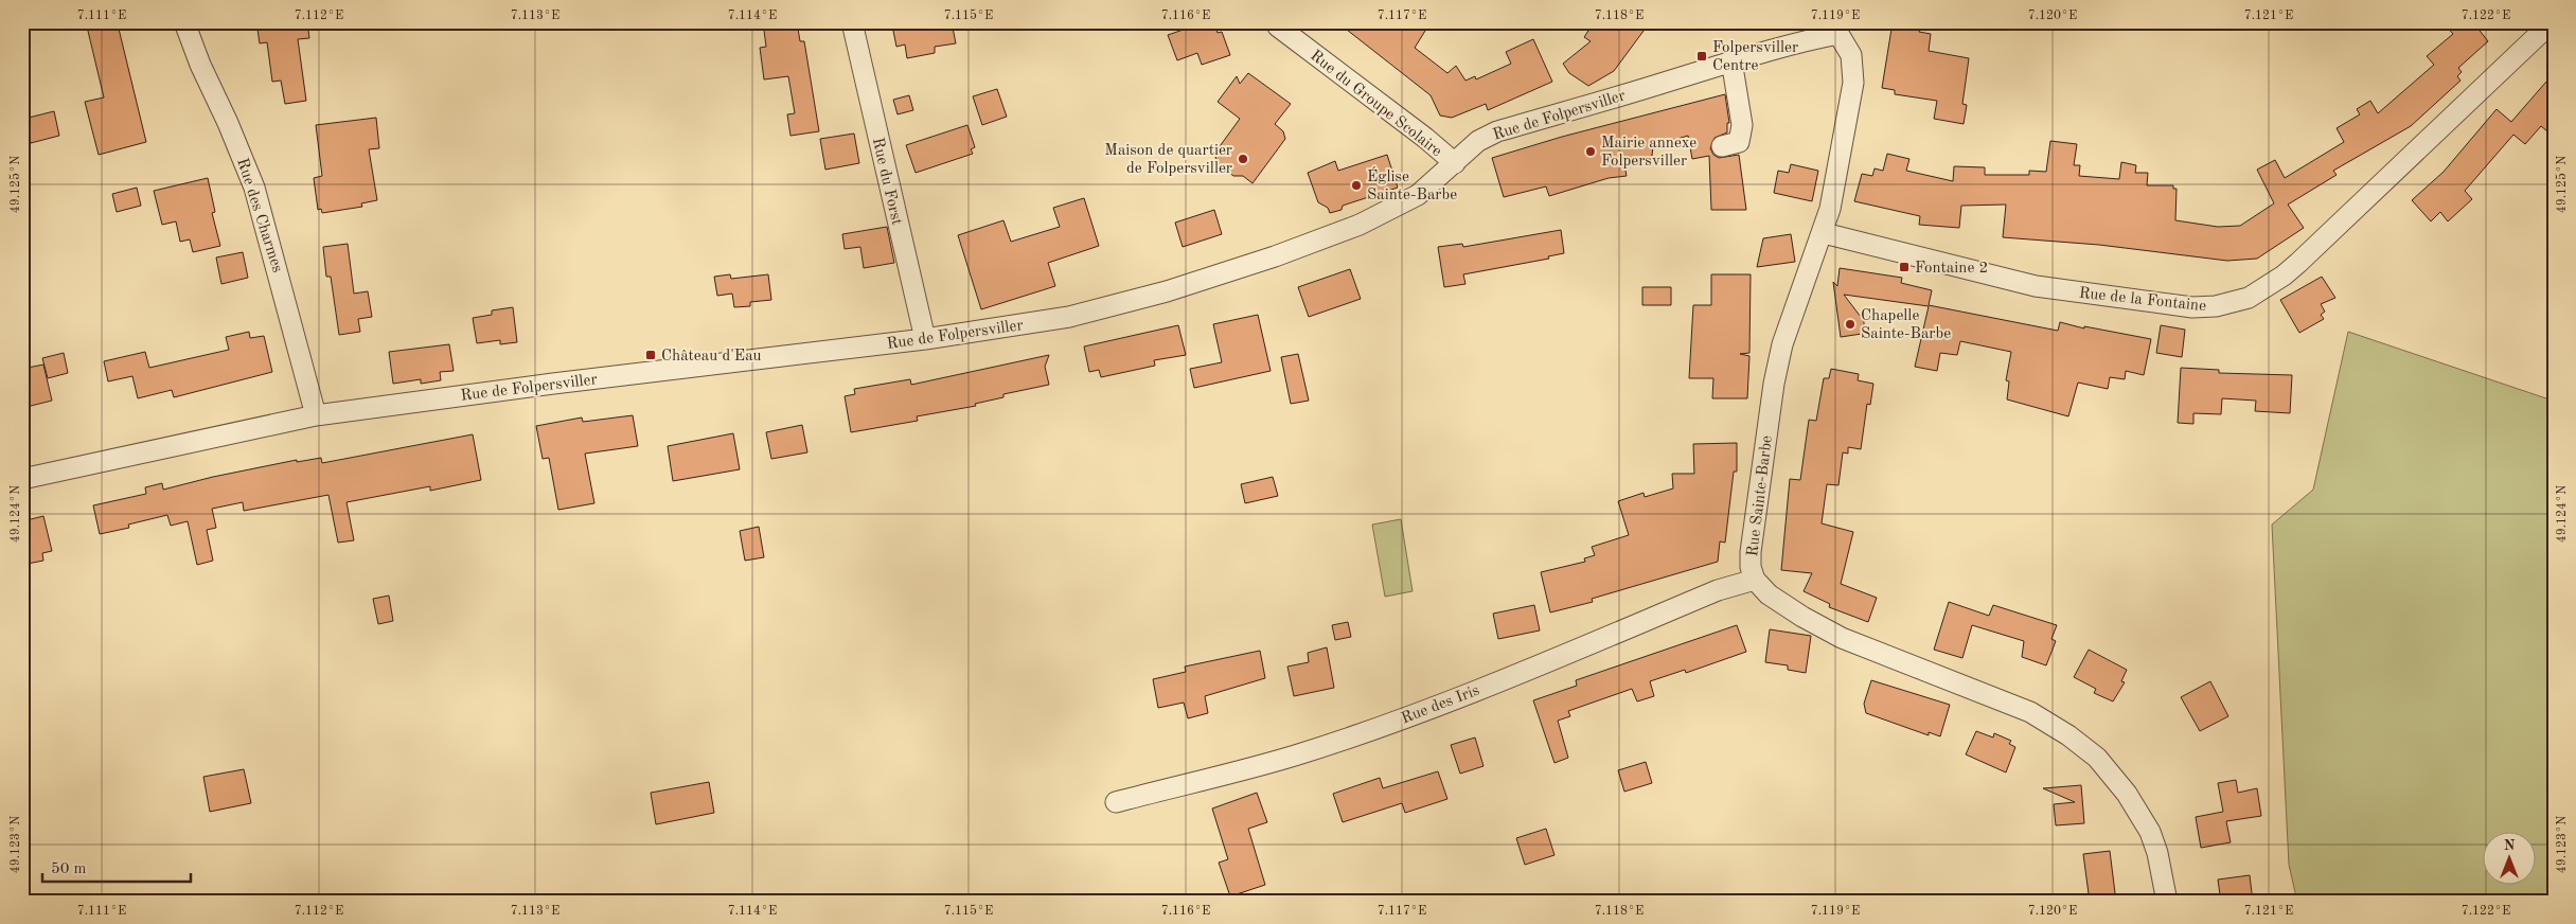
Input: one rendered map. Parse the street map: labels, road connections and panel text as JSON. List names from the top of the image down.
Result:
{
  "streets": {
    "street": [
      "Rue du Groupe Scolaire",
      "Rue de Folpersviller",
      "Rue du Forst",
      "Rue des Charmes",
      "Rue de la Fontaine",
      "Rue Sainte-Barbe",
      "Rue des Iris"
    ]
  },
  "crossings": [
    ["Rue du Groupe Scolaire", "Rue de Folpersviller"],
    ["Rue de Folpersviller", "Rue du Forst"],
    ["Rue de Folpersviller", "Rue des Charmes"],
    ["Rue de Folpersviller", "Rue Sainte-Barbe"],
    ["Rue de la Fontaine", "Rue Sainte-Barbe"],
    ["Rue Sainte-Barbe", "Rue des Iris"]
  ],
  "places": {
    "transit": ["Folpersviller Centre", "Fontaine 2", "Château d'Eau"],
    "other": [
      "Mairie annexe Folpersviller",
      "Maison de quartier de Folpersviller",
      "Église Sainte-Barbe",
      "Chapelle Sainte-Barbe"
    ]
  },
  "scale_bar": "50 m",
  "north": "top",
  "coordinates": [
    "7.111°E",
    "7.112°E",
    "7.113°E",
    "7.114°E",
    "7.115°E",
    "7.116°E",
    "7.117°E",
    "7.118°E",
    "7.119°E",
    "7.120°E",
    "7.121°E",
    "7.122°E",
    "49.125°N",
    "49.124°N",
    "49.123°N"
  ]
}
